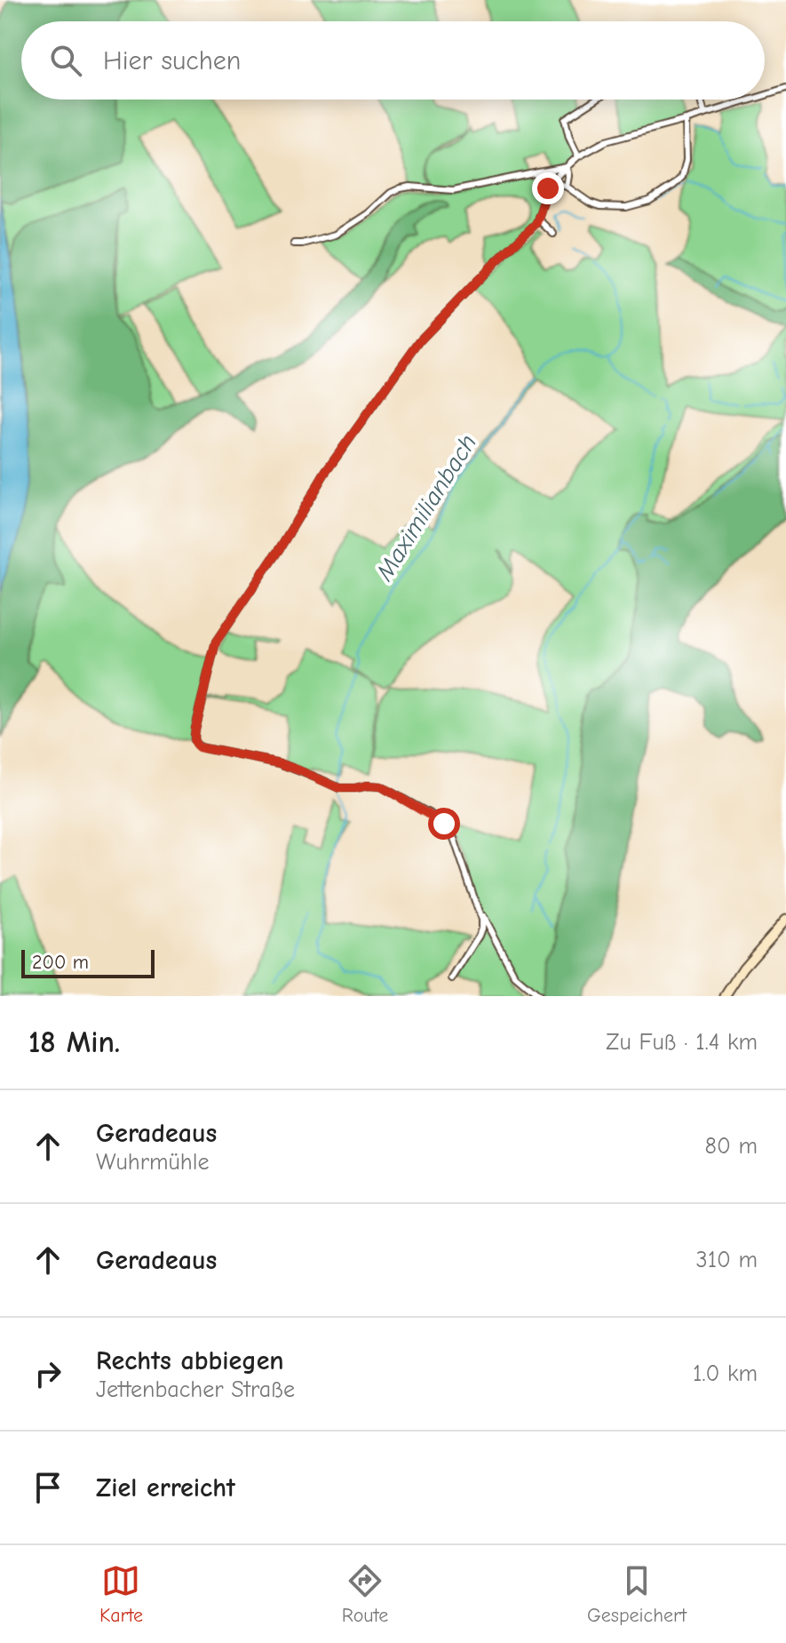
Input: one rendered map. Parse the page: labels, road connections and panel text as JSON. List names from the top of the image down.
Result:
{
  "water": ["Maximilianbach"],
  "scale_bar": "200 m",
  "page": {
    "search": "Hier suchen",
    "scale": "200 m",
    "heading": ["18 Min.", "Zu Fuß · 1.4 km"],
    "list": [
      ["Geradeaus", "Wuhrmühle", "80 m"],
      ["Geradeaus", "310 m"],
      ["Rechts abbiegen", "Jettenbacher Straße", "1.0 km"],
      "Ziel erreicht"
    ],
    "nav": ["Karte", "Route", "Gespeichert"]
  }
}
